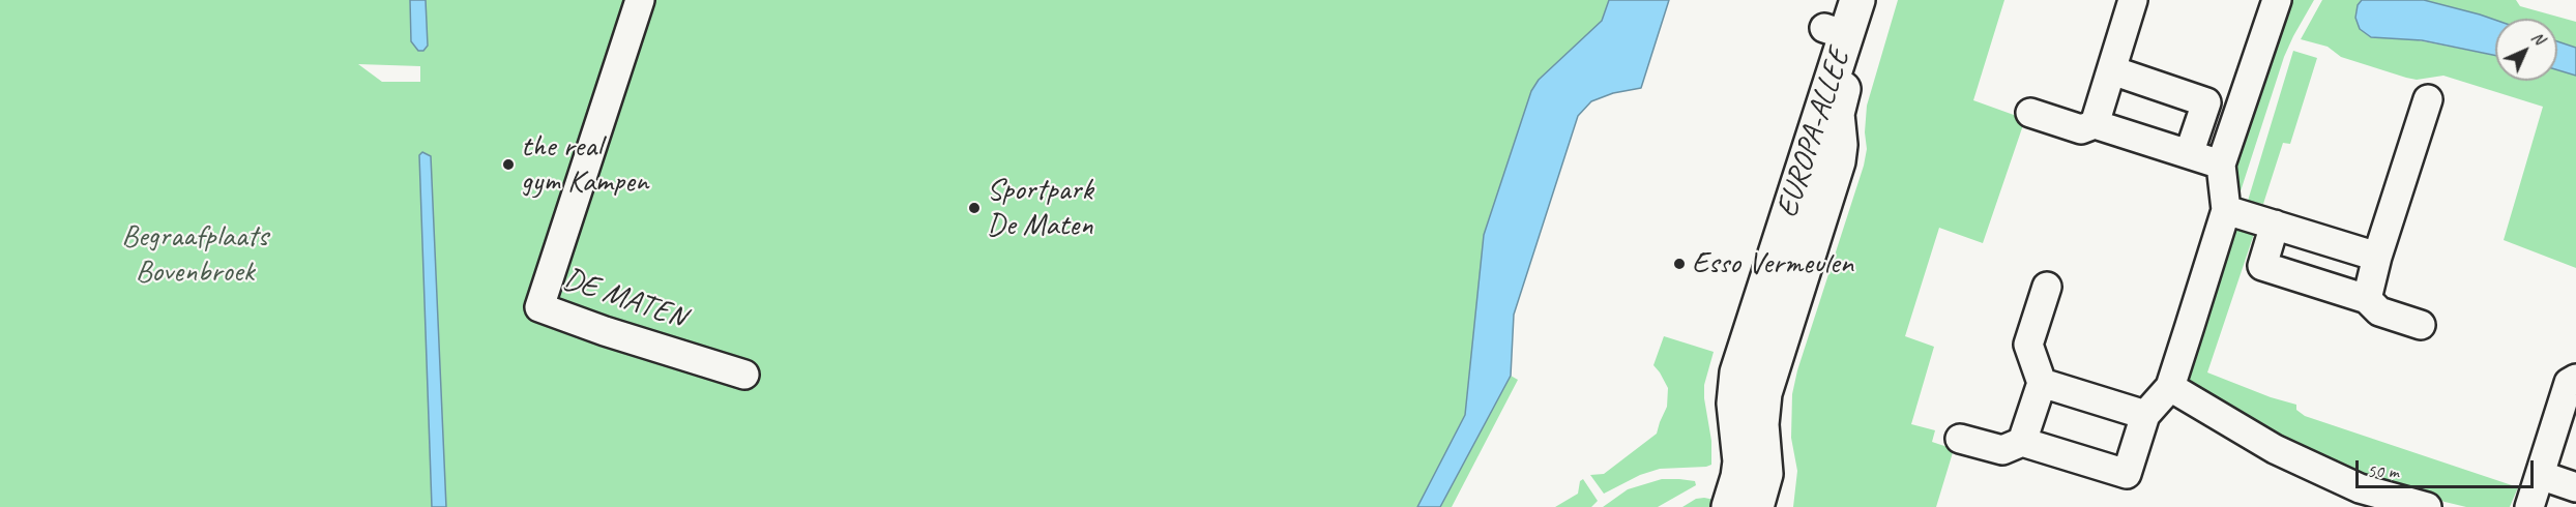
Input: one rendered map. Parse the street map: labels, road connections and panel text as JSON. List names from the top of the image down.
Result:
{
  "streets": {
    "main road": ["EUROPA-ALLEE"],
    "street": ["DE MATEN"]
  },
  "parks": ["Begraafplaats Bovenbroek"],
  "places": ["the real gym Kampen", "Sportpark De Maten", "Esso Vermeulen"],
  "scale_bar": "50 m",
  "north": "top right"
}
